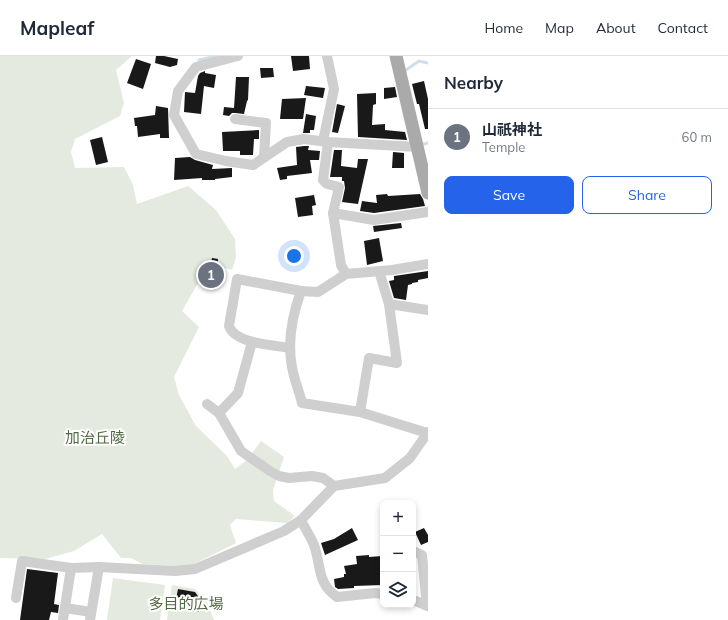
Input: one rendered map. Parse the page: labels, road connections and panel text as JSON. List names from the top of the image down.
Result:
{
  "parks": ["加治丘陵", "多目的広場"],
  "page": {
    "header": "Mapleaf",
    "nav": [
      "Home",
      "Map",
      "About",
      "Contact"
    ],
    "heading": "Nearby",
    "list": [
      {
        "mark": "1",
        "name": "山祇神社",
        "note": "Temple",
        "value": "60 m"
      }
    ],
    "buttons": ["Save", "Share"],
    "pins": "1",
    "map_buttons": ["+", "−"]
  }
}
